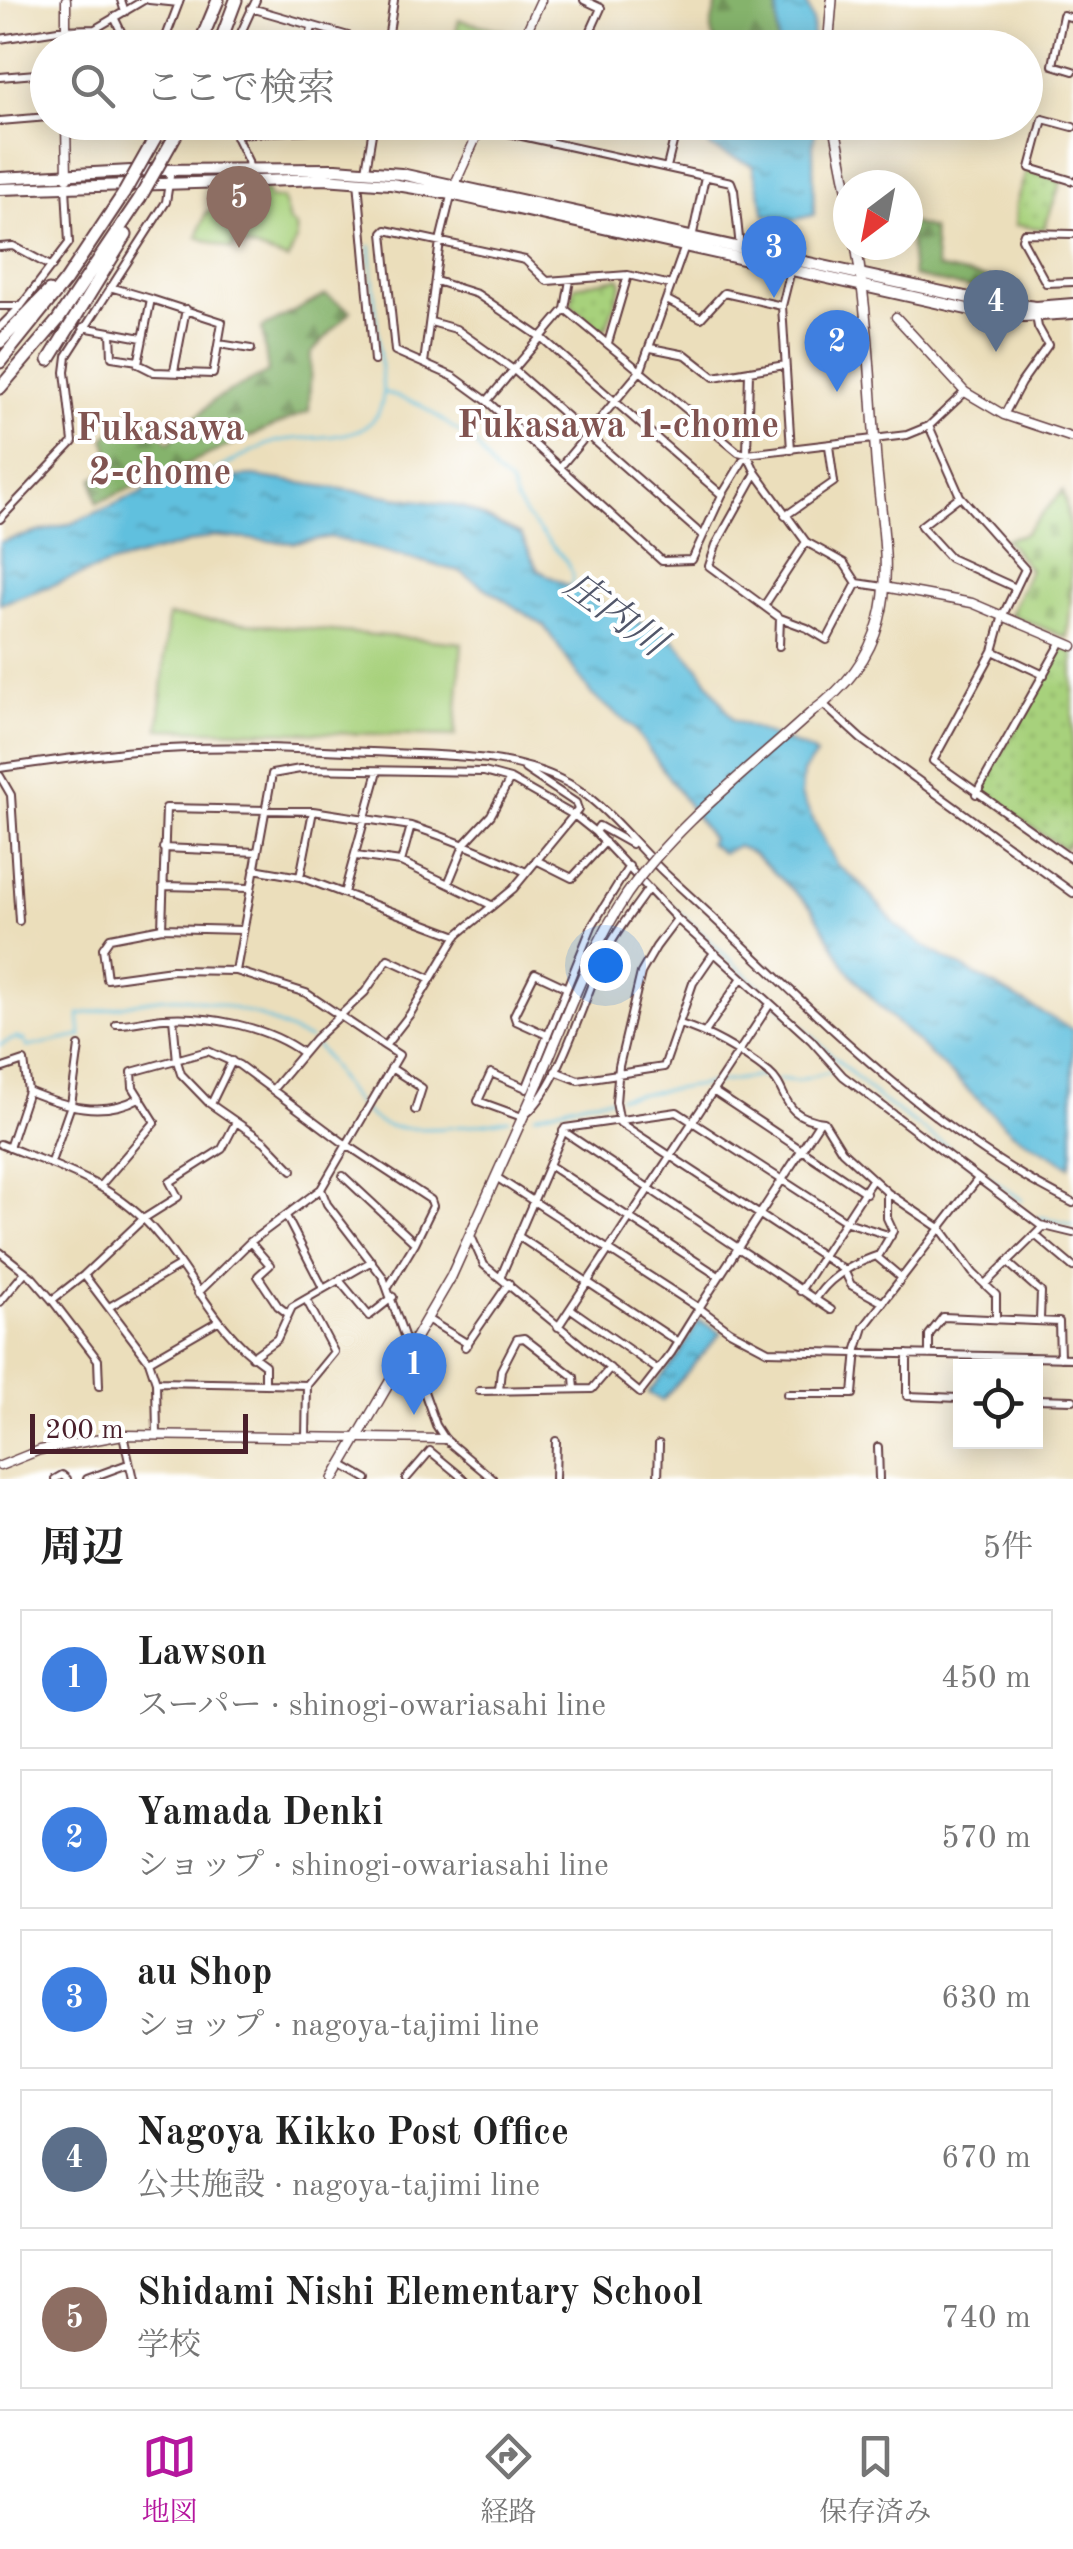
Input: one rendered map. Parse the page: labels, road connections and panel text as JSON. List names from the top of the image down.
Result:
{
  "districts": ["Fukasawa 1-chome", "Fukasawa 2-chome"],
  "water": ["庄内川"],
  "scale_bar": "200 m",
  "north": "bottom left",
  "page": {
    "search": "ここで検索",
    "pins": [
      "5",
      "3",
      "4",
      "2",
      "1"
    ],
    "scale": "200 m",
    "heading": ["周辺", "5件"],
    "list": [
      {
        "mark": "1",
        "name": "Lawson",
        "note": "スーパー · shinogi-owariasahi line",
        "value": "450 m"
      },
      {
        "mark": "2",
        "name": "Yamada Denki",
        "note": "ショップ · shinogi-owariasahi line",
        "value": "570 m"
      },
      {
        "mark": "3",
        "name": "au Shop",
        "note": "ショップ · nagoya-tajimi line",
        "value": "630 m"
      },
      {
        "mark": "4",
        "name": "Nagoya Kikko Post Office",
        "note": "公共施設 · nagoya-tajimi line",
        "value": "670 m"
      },
      {
        "mark": "5",
        "name": "Shidami Nishi Elementary School",
        "note": "学校",
        "value": "740 m"
      }
    ],
    "nav": ["地図", "経路", "保存済み"]
  }
}
